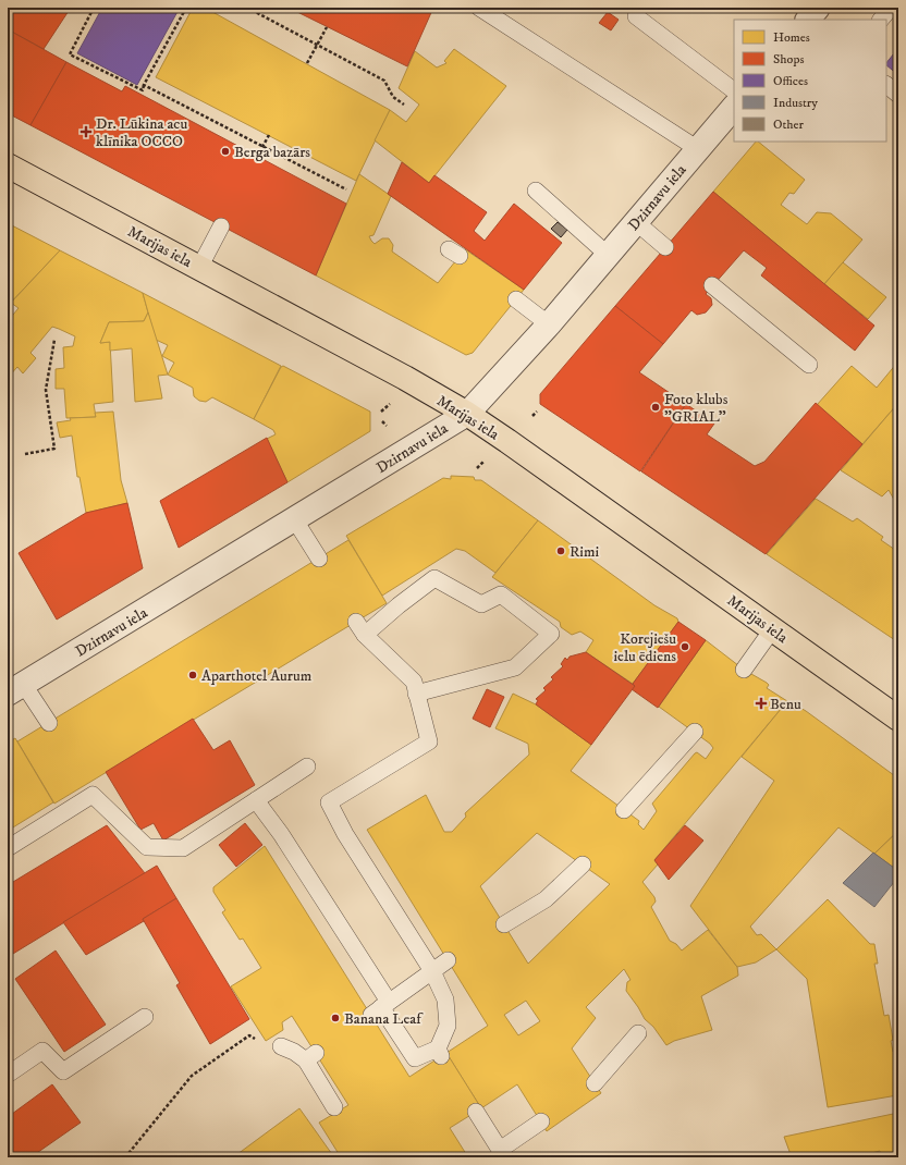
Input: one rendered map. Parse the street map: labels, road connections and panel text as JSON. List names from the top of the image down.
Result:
{
  "streets": {
    "main road": ["Marijas iela"],
    "street": ["Dzirnavu iela"]
  },
  "crossings": [
    ["Dzirnavu iela", "Marijas iela"]
  ],
  "places": {
    "health": ["Dr. Lūkina acu klīnika OCCO", "Benu"],
    "other": [
      "Berga bazārs",
      "Foto klubs \"GRIAL\"",
      "Rimi",
      "Korejiešu ielu ēdiens",
      "Aparthotel Aurum",
      "Banana Leaf"
    ]
  },
  "legend": [
    "Homes",
    "Shops",
    "Offices",
    "Industry",
    "Other"
  ]
}
